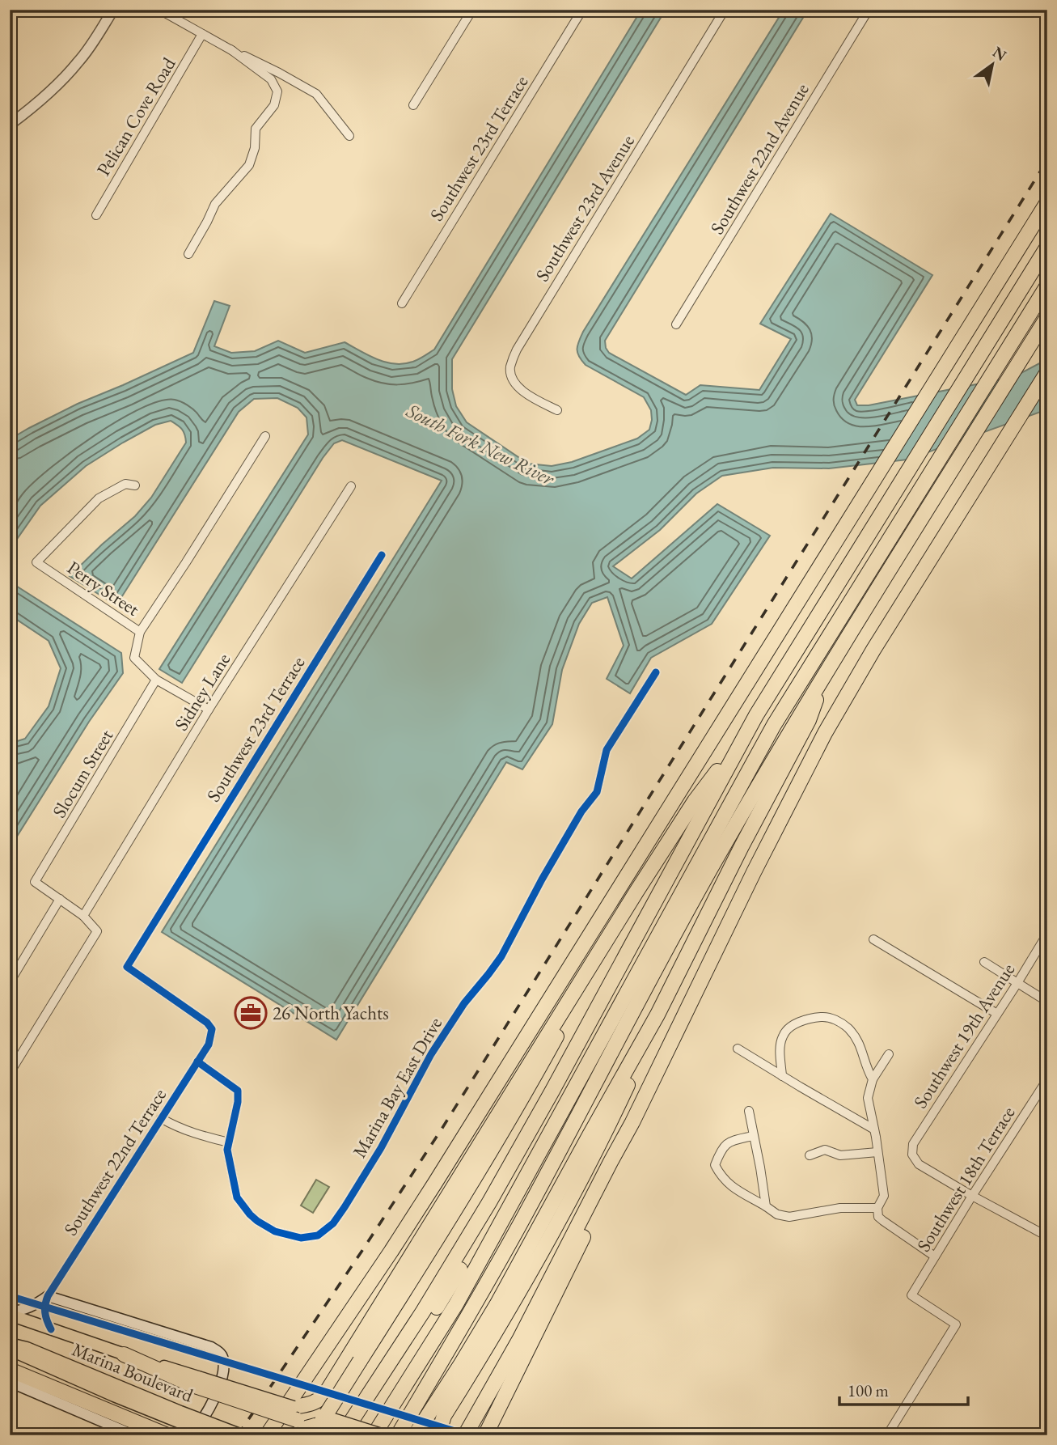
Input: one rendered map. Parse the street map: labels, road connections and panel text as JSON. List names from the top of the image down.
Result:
{
  "streets": {
    "main road": ["Southwest 22nd Terrace", "Marina Boulevard"],
    "street": [
      "Pelican Cove Road",
      "Southwest 23rd Terrace",
      "Southwest 22nd Avenue",
      "Southwest 23rd Avenue",
      "Perry Street",
      "Sidney Lane",
      "Slocum Street",
      "Southwest 19th Avenue",
      "Marina Bay East Drive",
      "Southwest 18th Terrace"
    ]
  },
  "crossings": [
    ["Southwest 23rd Terrace", "Southwest 22nd Terrace"],
    ["Perry Street", "Sidney Lane"],
    ["Perry Street", "Slocum Street"],
    ["Southwest 19th Avenue", "Southwest 18th Terrace"],
    ["Marina Bay East Drive", "Southwest 22nd Terrace"],
    ["Southwest 22nd Terrace", "Marina Boulevard"]
  ],
  "water": ["South Fork New River"],
  "places": {
    "office": ["26 North Yachts"]
  },
  "scale_bar": "100 m",
  "north": "top right"
}
